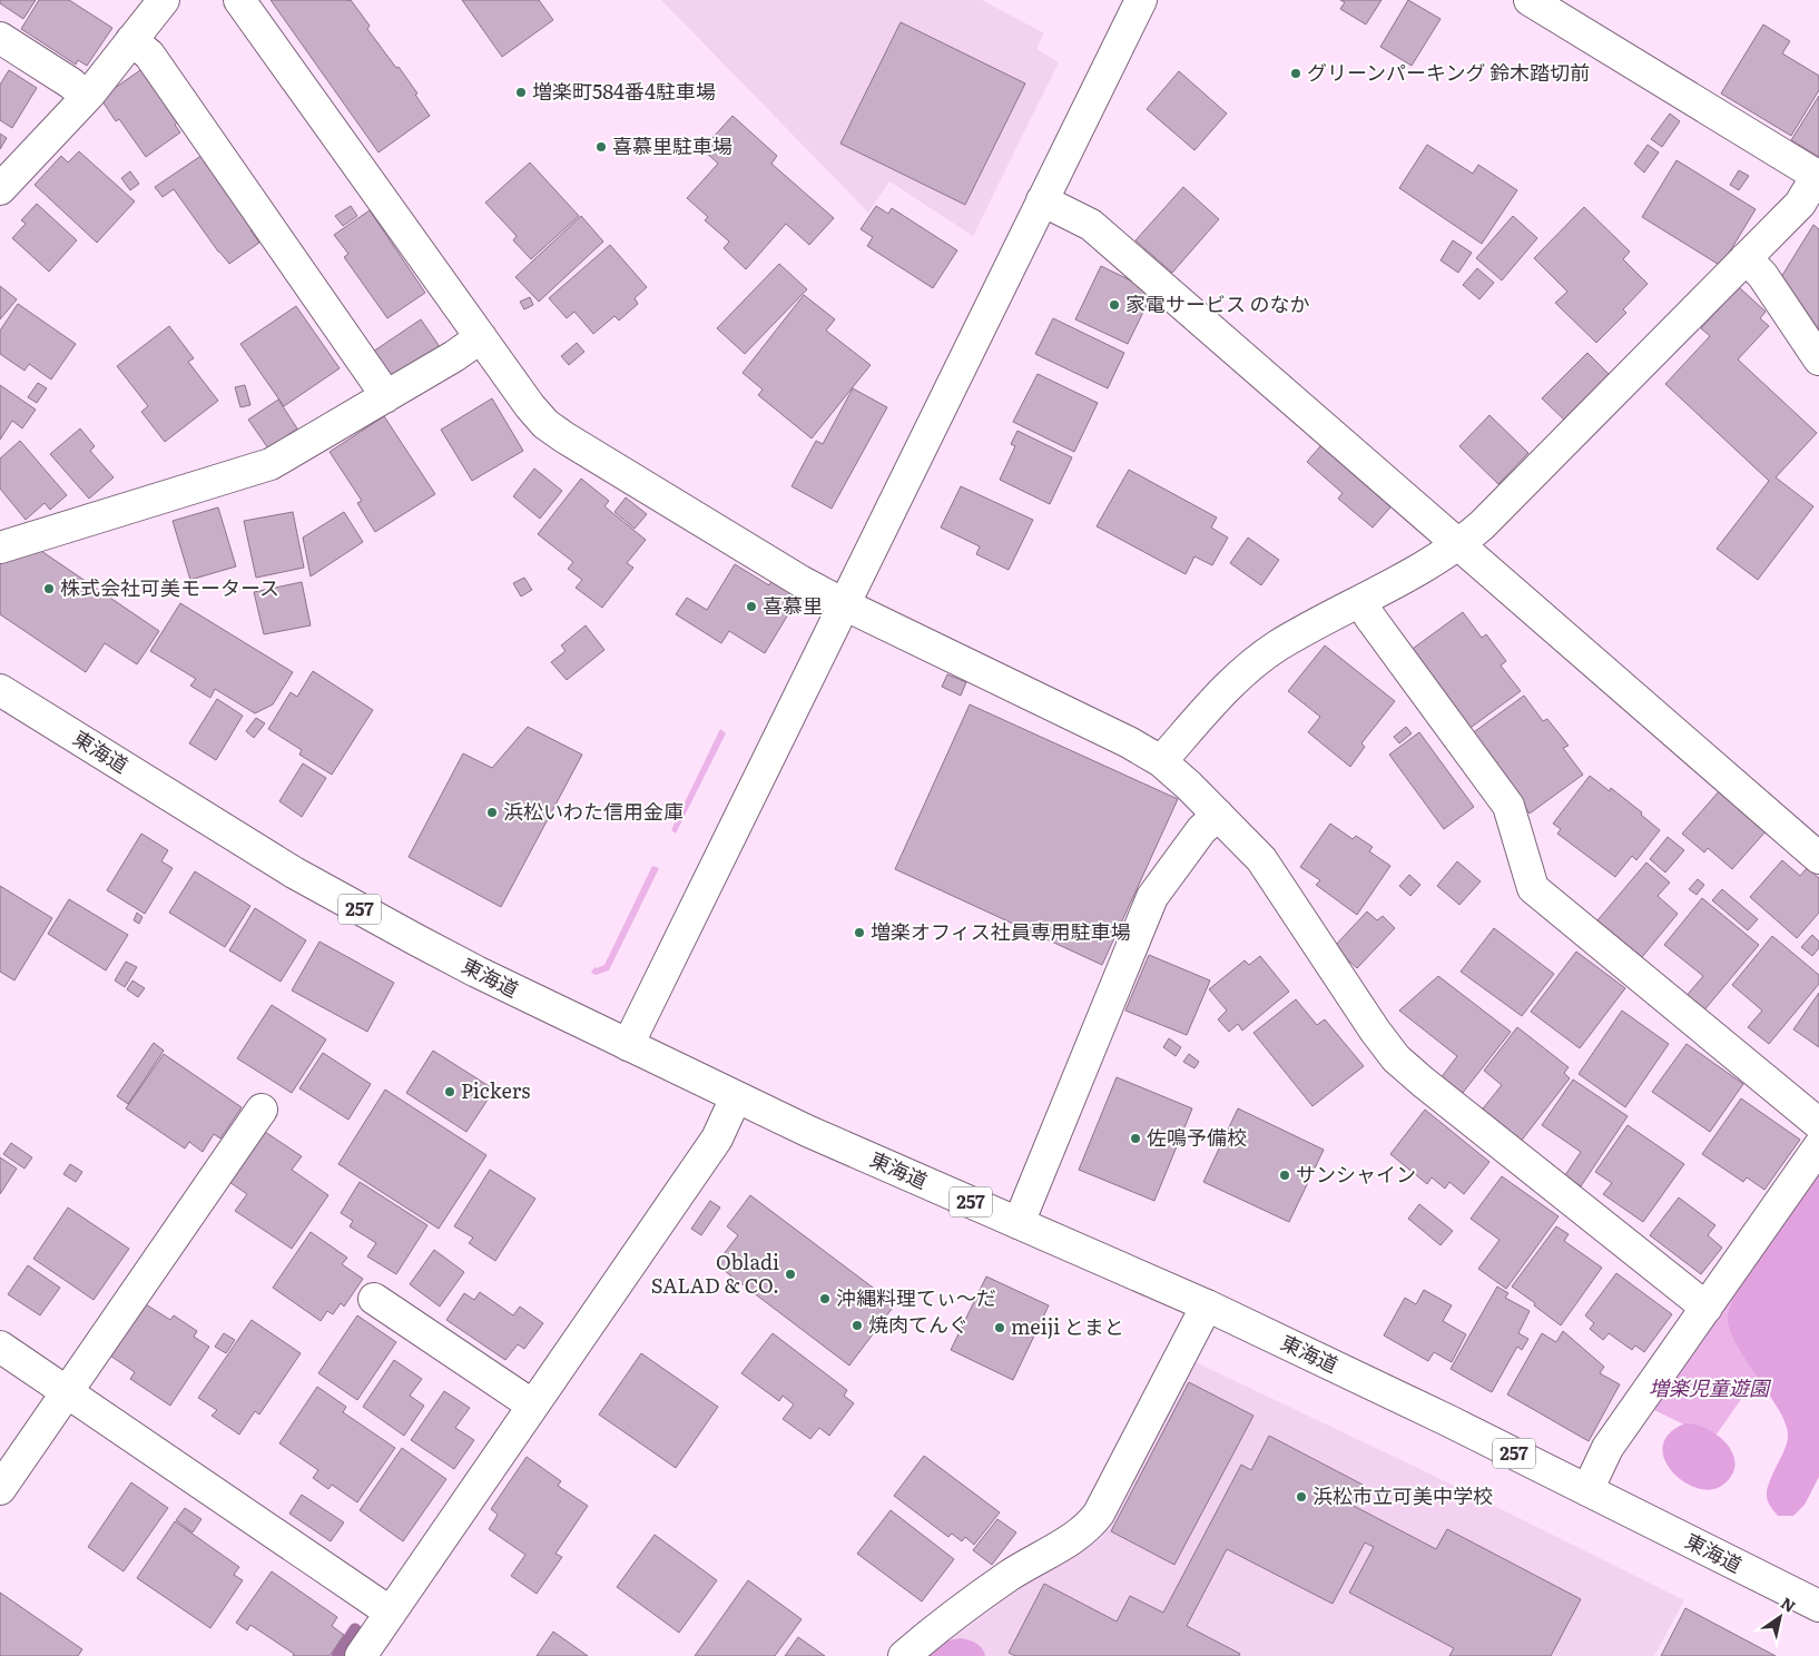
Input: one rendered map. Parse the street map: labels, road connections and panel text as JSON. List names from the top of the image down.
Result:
{
  "streets": {
    "main road": ["東海道", "257"]
  },
  "parks": ["増楽児童遊園"],
  "places": [
    "グリーンパーキング 鈴木踏切前",
    "増楽町584番4駐車場",
    "喜慕里駐車場",
    "家電サービス のなか",
    "株式会社可美モータース",
    "喜慕里",
    "浜松いわた信用金庫",
    "増楽オフィス社員専用駐車場",
    "Pickers",
    "佐鳴予備校",
    "サンシャイン",
    "Obladi SALAD & CO.",
    "沖縄料理てぃ〜だ",
    "焼肉てんぐ",
    "meiji とまと",
    "浜松市立可美中学校"
  ],
  "north": "top right"
}
